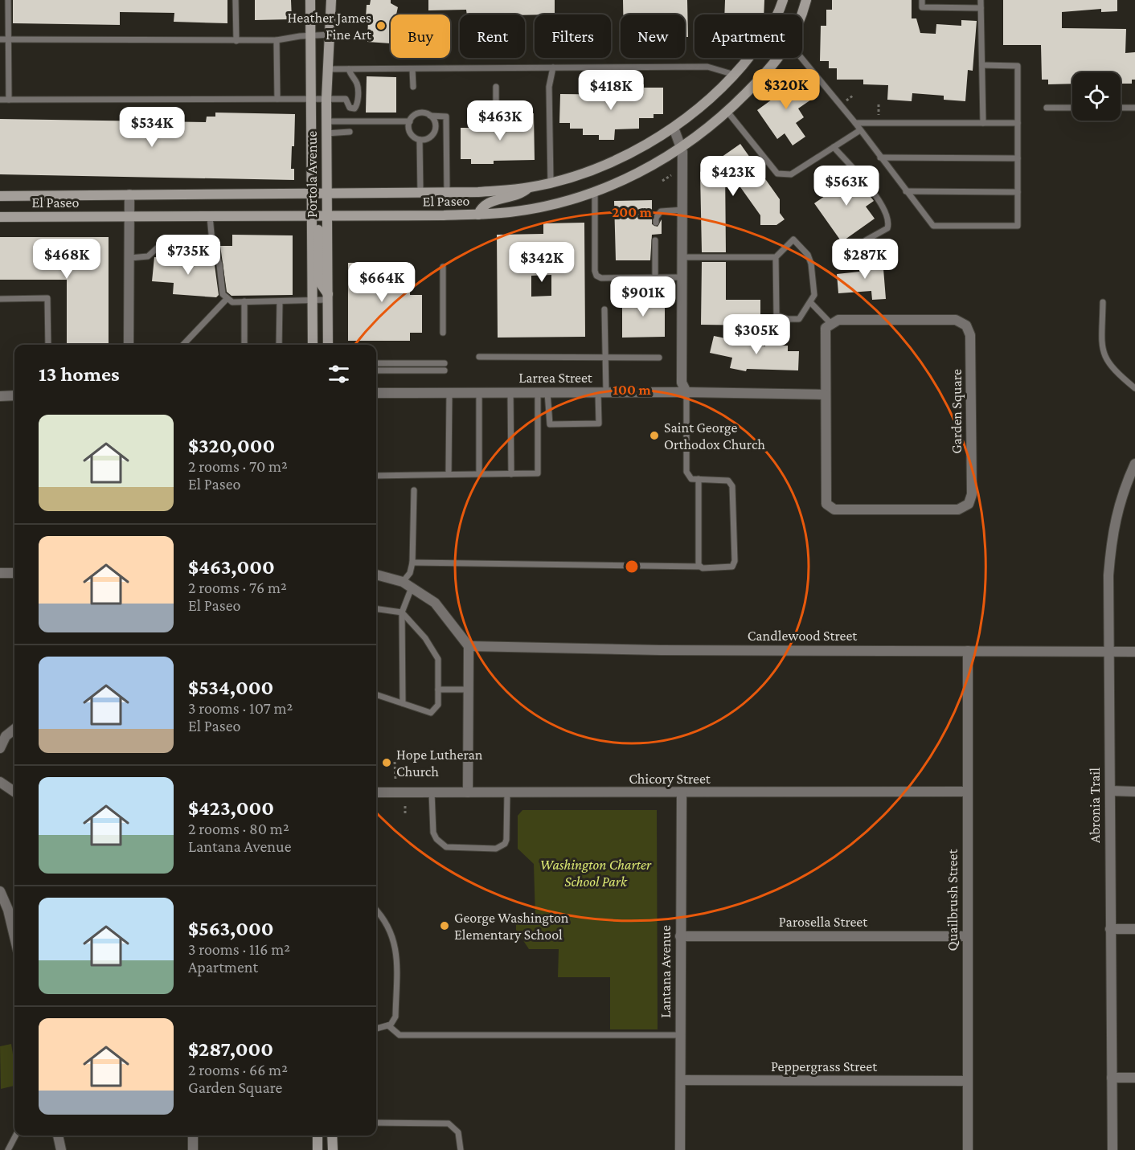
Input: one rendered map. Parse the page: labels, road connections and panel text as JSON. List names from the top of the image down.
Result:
{
  "streets": {
    "street": [
      "Portola Avenue",
      "El Paseo",
      "Larrea Street",
      "Garden Square",
      "Candlewood Street",
      "Chicory Street",
      "Abronia Trail",
      "Quailbrush Street",
      "Parosella Street",
      "Lantana Avenue",
      "Peppergrass Street"
    ]
  },
  "crossings": [
    ["Portola Avenue", "El Paseo"],
    ["Larrea Street", "Garden Square"],
    ["Candlewood Street", "Abronia Trail"],
    ["Candlewood Street", "Quailbrush Street"],
    ["Chicory Street", "Quailbrush Street"],
    ["Chicory Street", "Lantana Avenue"],
    ["Quailbrush Street", "Parosella Street"],
    ["Quailbrush Street", "Peppergrass Street"],
    ["Parosella Street", "Lantana Avenue"],
    ["Lantana Avenue", "Peppergrass Street"]
  ],
  "parks": ["Washington Charter School Park"],
  "places": [
    "Heather James Fine Art",
    "Saint George Orthodox Church",
    "Hope Lutheran Church",
    "George Washington Elementary School"
  ],
  "page": {
    "chip": [
      "Buy",
      "Rent",
      "Filters",
      "New",
      "Apartment"
    ],
    "price": [
      "$320K",
      "$418K",
      "$463K",
      "$534K",
      "$423K",
      "$563K",
      "$735K",
      "$468K",
      "$287K",
      "$342K",
      "$664K",
      "$901K",
      "$305K"
    ],
    "heading": "13 homes",
    "list": [
      {
        "name": "$320,000",
        "note": "2 rooms · 70 m² · El Paseo"
      },
      {
        "name": "$463,000",
        "note": "2 rooms · 76 m² · El Paseo"
      },
      {
        "name": "$534,000",
        "note": "3 rooms · 107 m² · El Paseo"
      },
      {
        "name": "$423,000",
        "note": "2 rooms · 80 m² · Lantana Avenue"
      },
      {
        "name": "$563,000",
        "note": "3 rooms · 116 m² · Apartment"
      },
      {
        "name": "$287,000",
        "note": "2 rooms · 66 m² · Garden Square"
      }
    ]
  },
  "rings": ["200 m", "100 m"]
}
